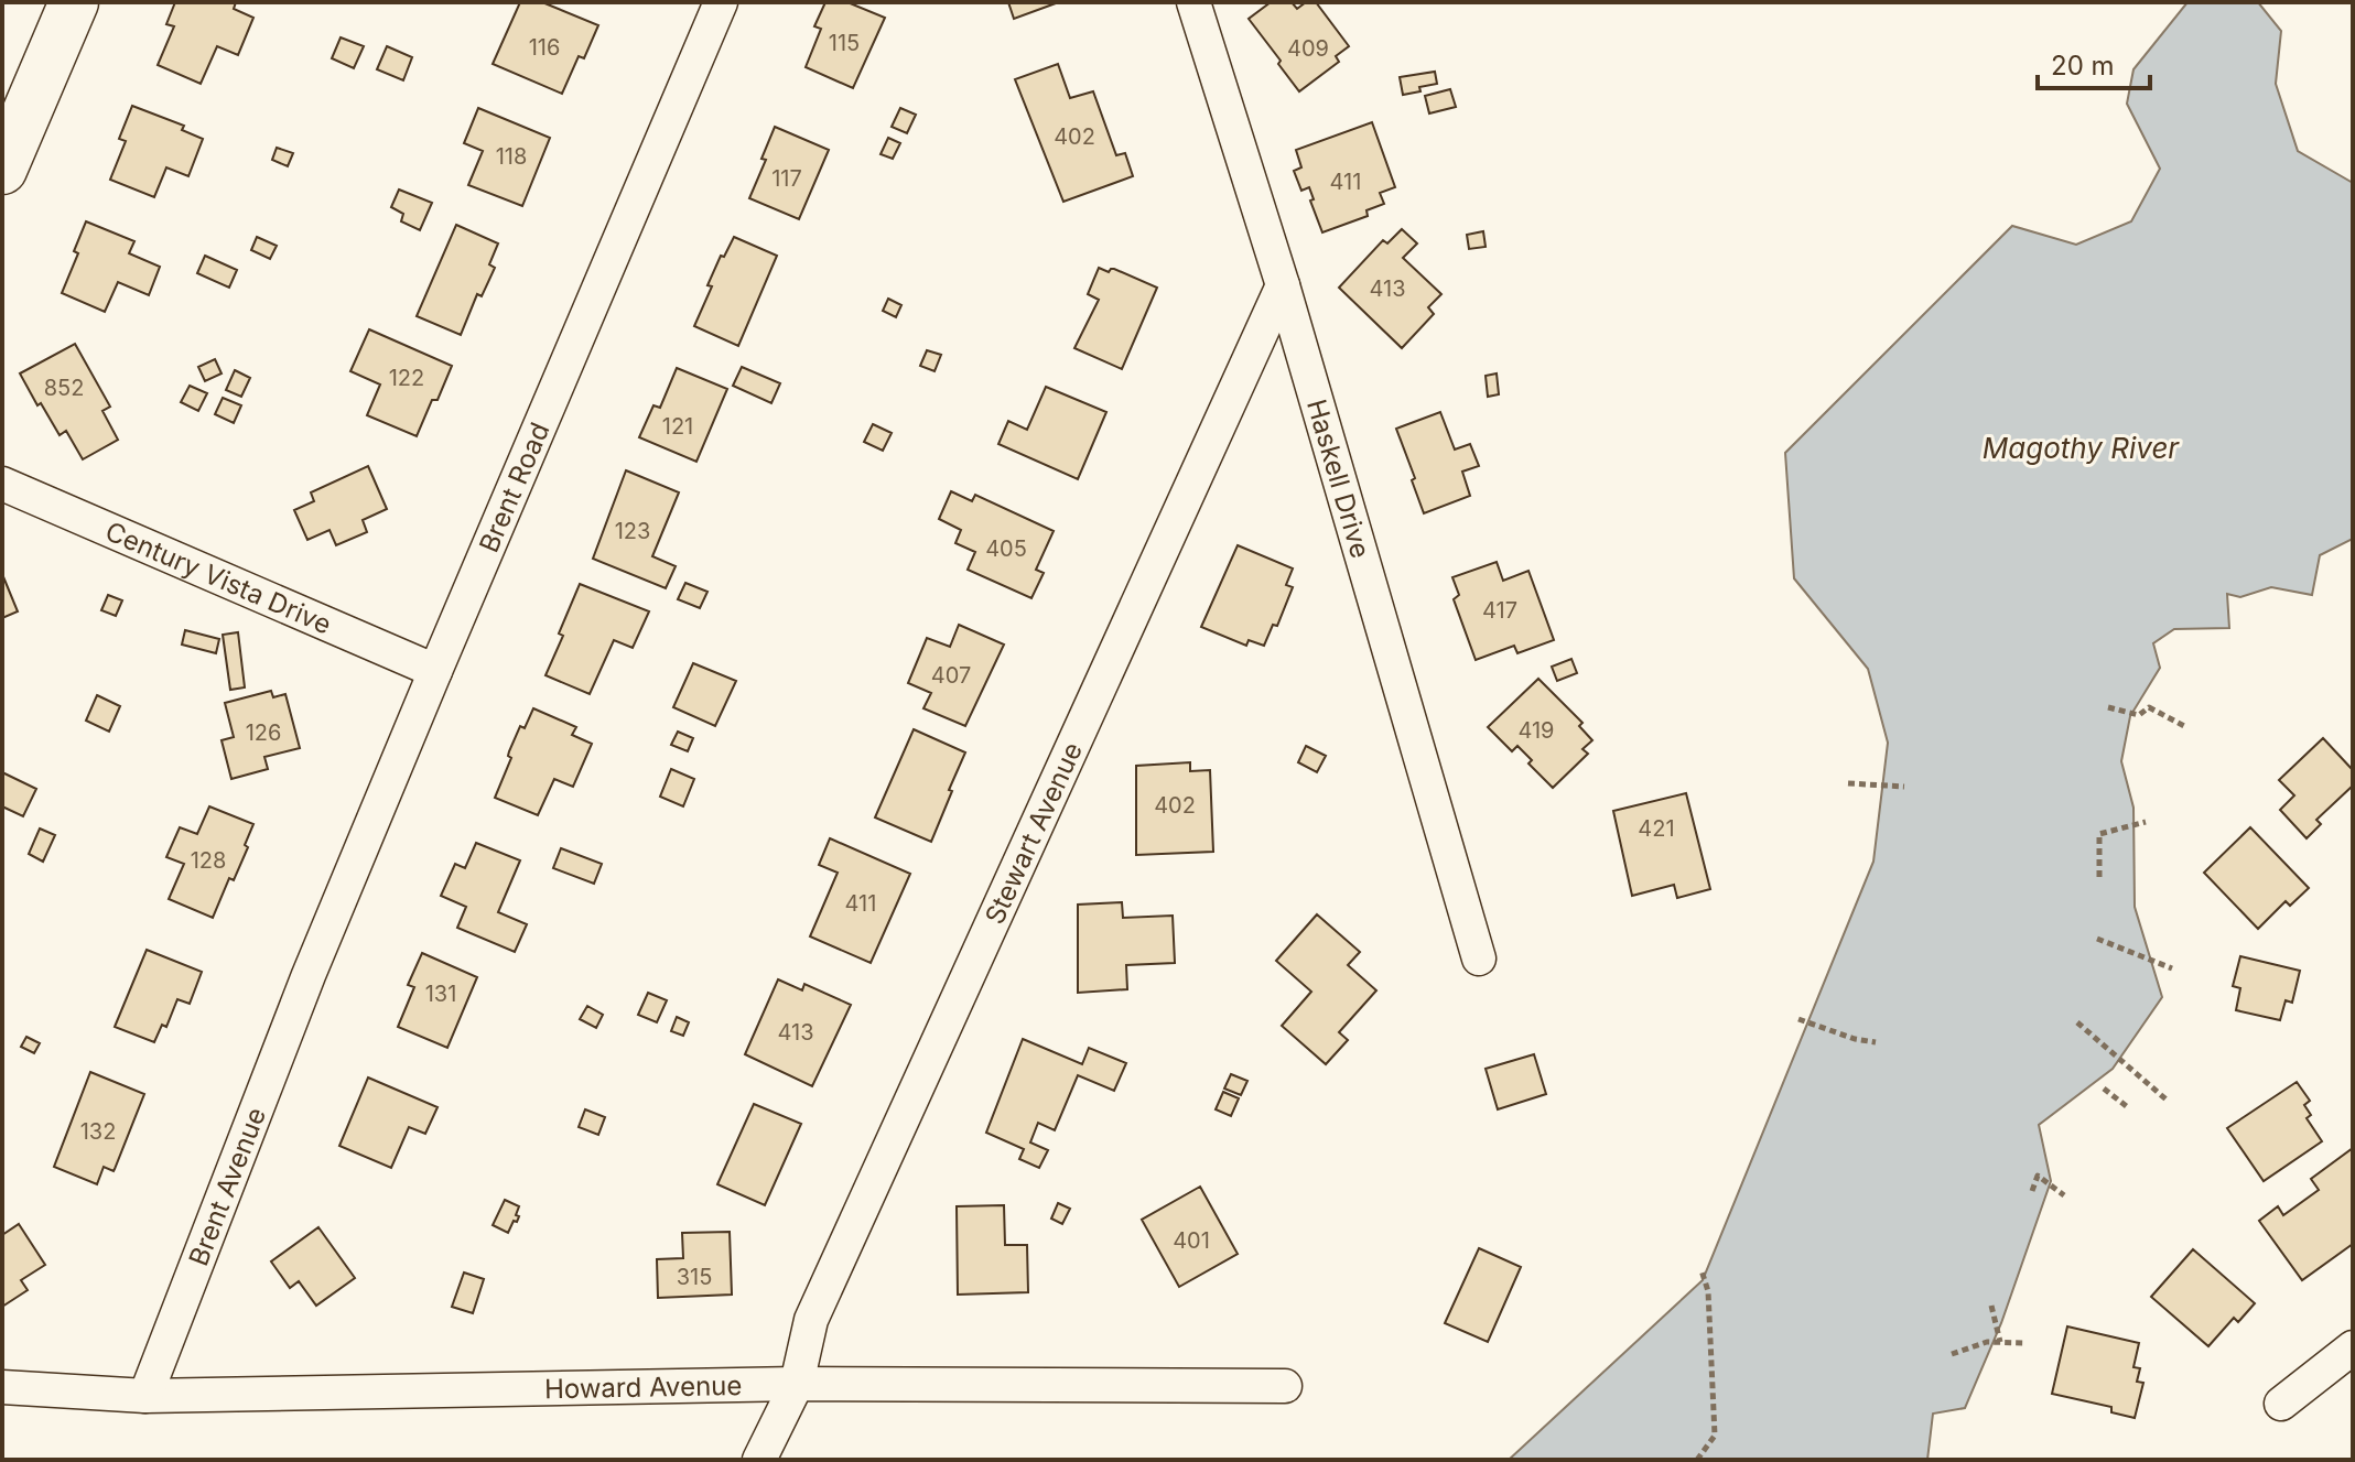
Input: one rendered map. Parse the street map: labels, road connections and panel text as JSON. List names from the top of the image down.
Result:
{
  "streets": {
    "street": [
      "Haskell Drive",
      "Brent Road",
      "Century Vista Drive",
      "Stewart Avenue",
      "Brent Avenue",
      "Howard Avenue"
    ]
  },
  "crossings": [
    ["Haskell Drive", "Stewart Avenue"],
    ["Brent Road", "Century Vista Drive"],
    ["Brent Road", "Brent Avenue"],
    ["Stewart Avenue", "Howard Avenue"],
    ["Brent Avenue", "Howard Avenue"]
  ],
  "water": ["Magothy River"],
  "house_numbers": [
    "115",
    "116",
    "409",
    "402",
    "118",
    "117",
    "411",
    "413",
    "122",
    "852",
    "121",
    "123",
    "405",
    "417",
    "407",
    "419",
    "126",
    "402",
    "421",
    "128",
    "411",
    "131",
    "413",
    "132",
    "401",
    "315"
  ],
  "scale_bar": "20 m"
}
